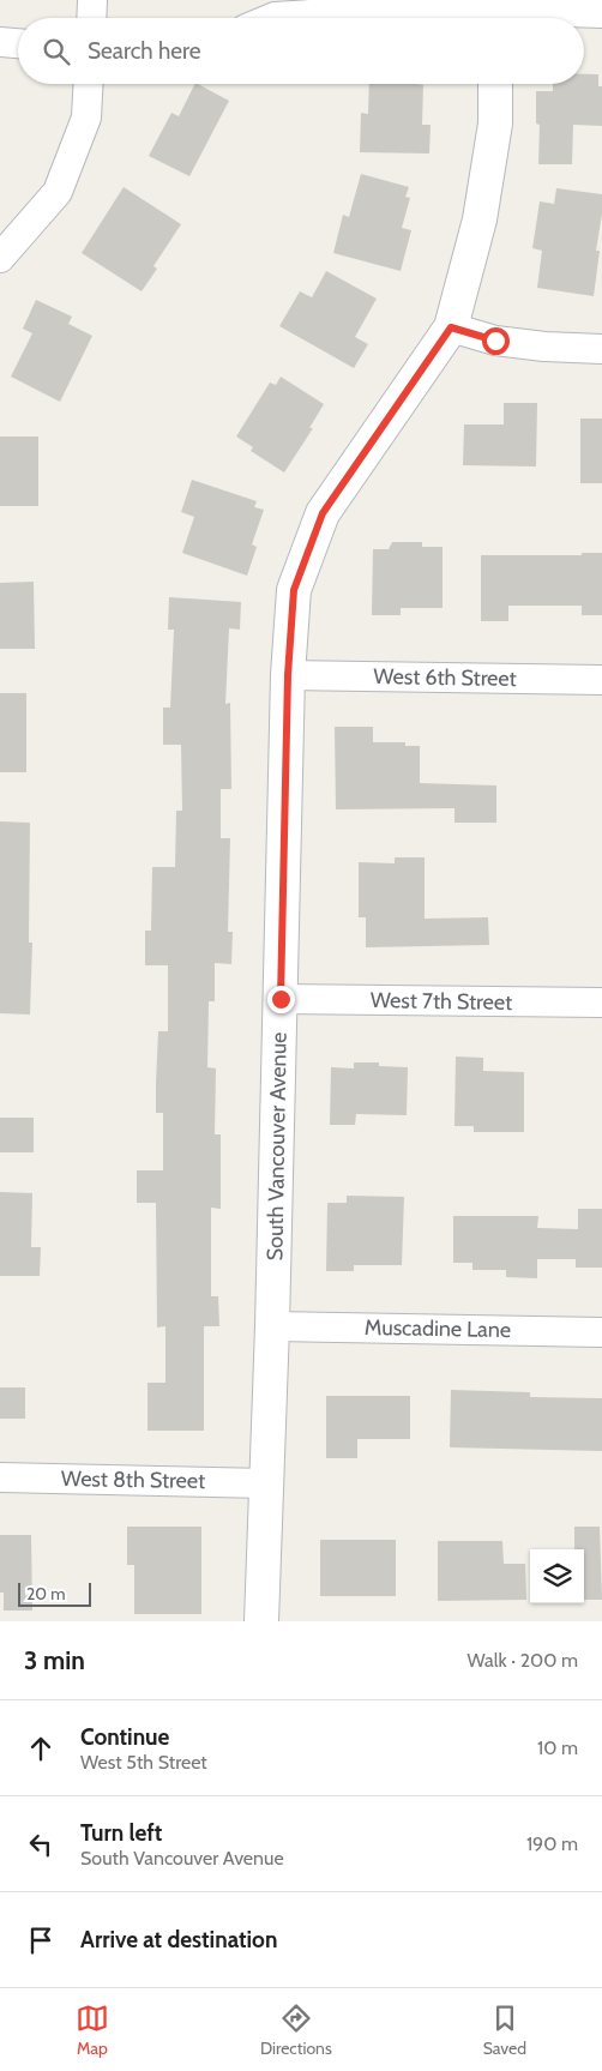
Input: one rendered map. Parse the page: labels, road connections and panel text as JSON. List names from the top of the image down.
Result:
{
  "streets": {
    "street": [
      "West 6th Street",
      "West 7th Street",
      "South Vancouver Avenue",
      "Muscadine Lane",
      "West 8th Street"
    ]
  },
  "crossings": [
    ["West 6th Street", "South Vancouver Avenue"],
    ["West 7th Street", "South Vancouver Avenue"],
    ["South Vancouver Avenue", "Muscadine Lane"],
    ["South Vancouver Avenue", "West 8th Street"]
  ],
  "scale_bar": "20 m",
  "page": {
    "search": "Search here",
    "scale": "20 m",
    "heading": ["3 min", "Walk · 200 m"],
    "list": [
      ["Continue", "West 5th Street", "10 m"],
      ["Turn left", "South Vancouver Avenue", "190 m"],
      "Arrive at destination"
    ],
    "nav": ["Map", "Directions", "Saved"]
  }
}
